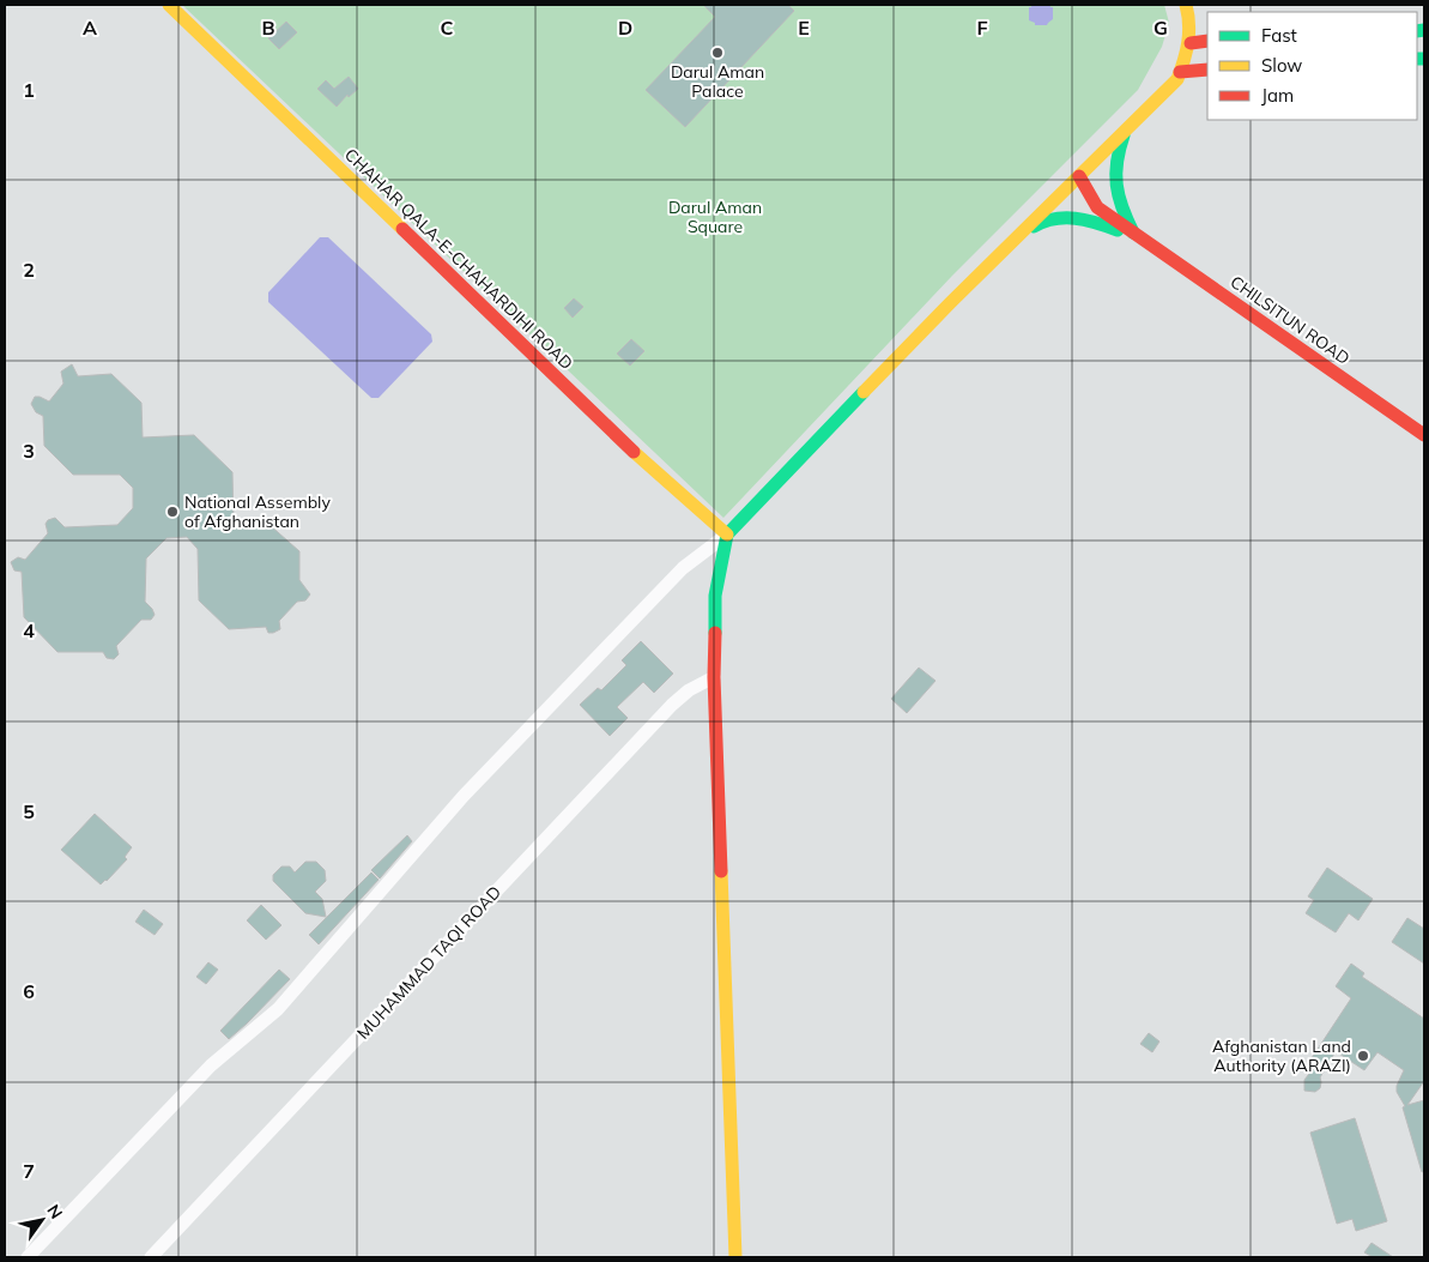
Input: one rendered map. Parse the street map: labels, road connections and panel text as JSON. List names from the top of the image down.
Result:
{
  "streets": {
    "main road": ["CHAHAR QALA-E-CHAHARDIHI ROAD", "CHILSITUN ROAD"],
    "street": ["MUHAMMAD TAQI ROAD"]
  },
  "parks": ["Darul Aman Square"],
  "places": ["Darul Aman Palace", "National Assembly of Afghanistan", "Afghanistan Land Authority (ARAZI)"],
  "legend": ["Fast", "Slow", "Jam"],
  "north": "top right",
  "grid": {
    "columns": [
      "A",
      "B",
      "C",
      "D",
      "E",
      "F",
      "G"
    ],
    "rows": [
      "1",
      "2",
      "3",
      "4",
      "5",
      "6",
      "7"
    ]
  }
}
